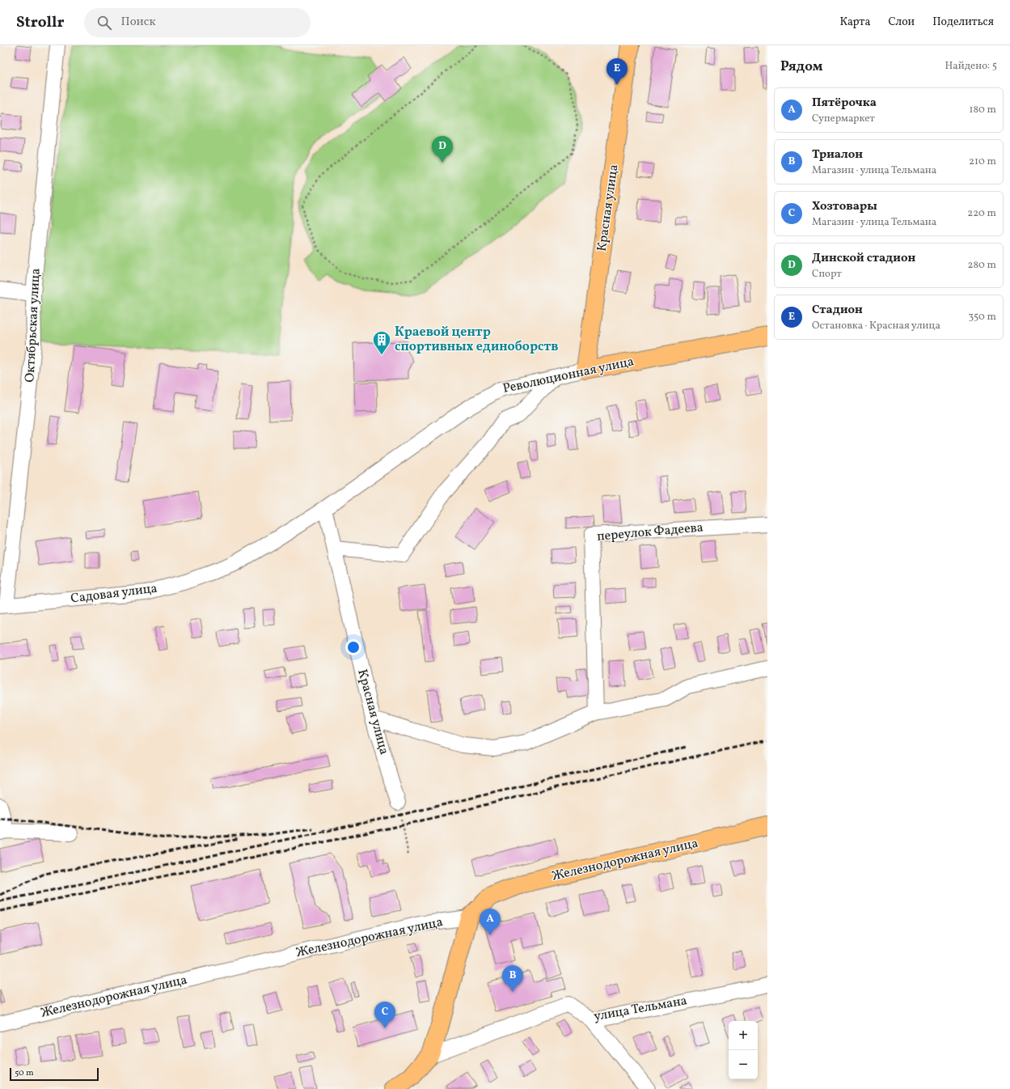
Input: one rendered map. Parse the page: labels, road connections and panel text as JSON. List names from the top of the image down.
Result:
{
  "streets": {
    "main road": [
      "Красная улица",
      "Революционная улица",
      "Железнодорожная улица",
      "улица Тельмана"
    ],
    "street": ["Октябрьская улица", "переулок Фадеева", "Садовая улица"]
  },
  "crossings": [
    ["Красная улица", "Революционная улица"],
    ["Красная улица", "Садовая улица"],
    ["Октябрьская улица", "Садовая улица"],
    ["Революционная улица", "Садовая улица"],
    ["Железнодорожная улица", "улица Тельмана"]
  ],
  "places": {
    "building": ["Краевой центр спортивных единоборств"]
  },
  "scale_bar": "50 m",
  "page": {
    "header": "Strollr",
    "search": "Поиск",
    "nav": ["Карта", "Слои", "Поделиться"],
    "heading": ["Рядом", "Найдено: 5"],
    "pins": [
      "E",
      "D",
      "A",
      "B",
      "C"
    ],
    "list": [
      {
        "mark": "A",
        "name": "Пятёрочка",
        "note": "Супермаркет",
        "value": "180 m"
      },
      {
        "mark": "B",
        "name": "Триалон",
        "note": "Магазин · улица Тельмана",
        "value": "210 m"
      },
      {
        "mark": "C",
        "name": "Хозтовары",
        "note": "Магазин · улица Тельмана",
        "value": "220 m"
      },
      {
        "mark": "D",
        "name": "Динской стадион",
        "note": "Спорт",
        "value": "280 m"
      },
      {
        "mark": "E",
        "name": "Стадион",
        "note": "Остановка · Красная улица",
        "value": "350 m"
      }
    ],
    "map_buttons": ["+", "−"],
    "scale": "50 m"
  }
}
